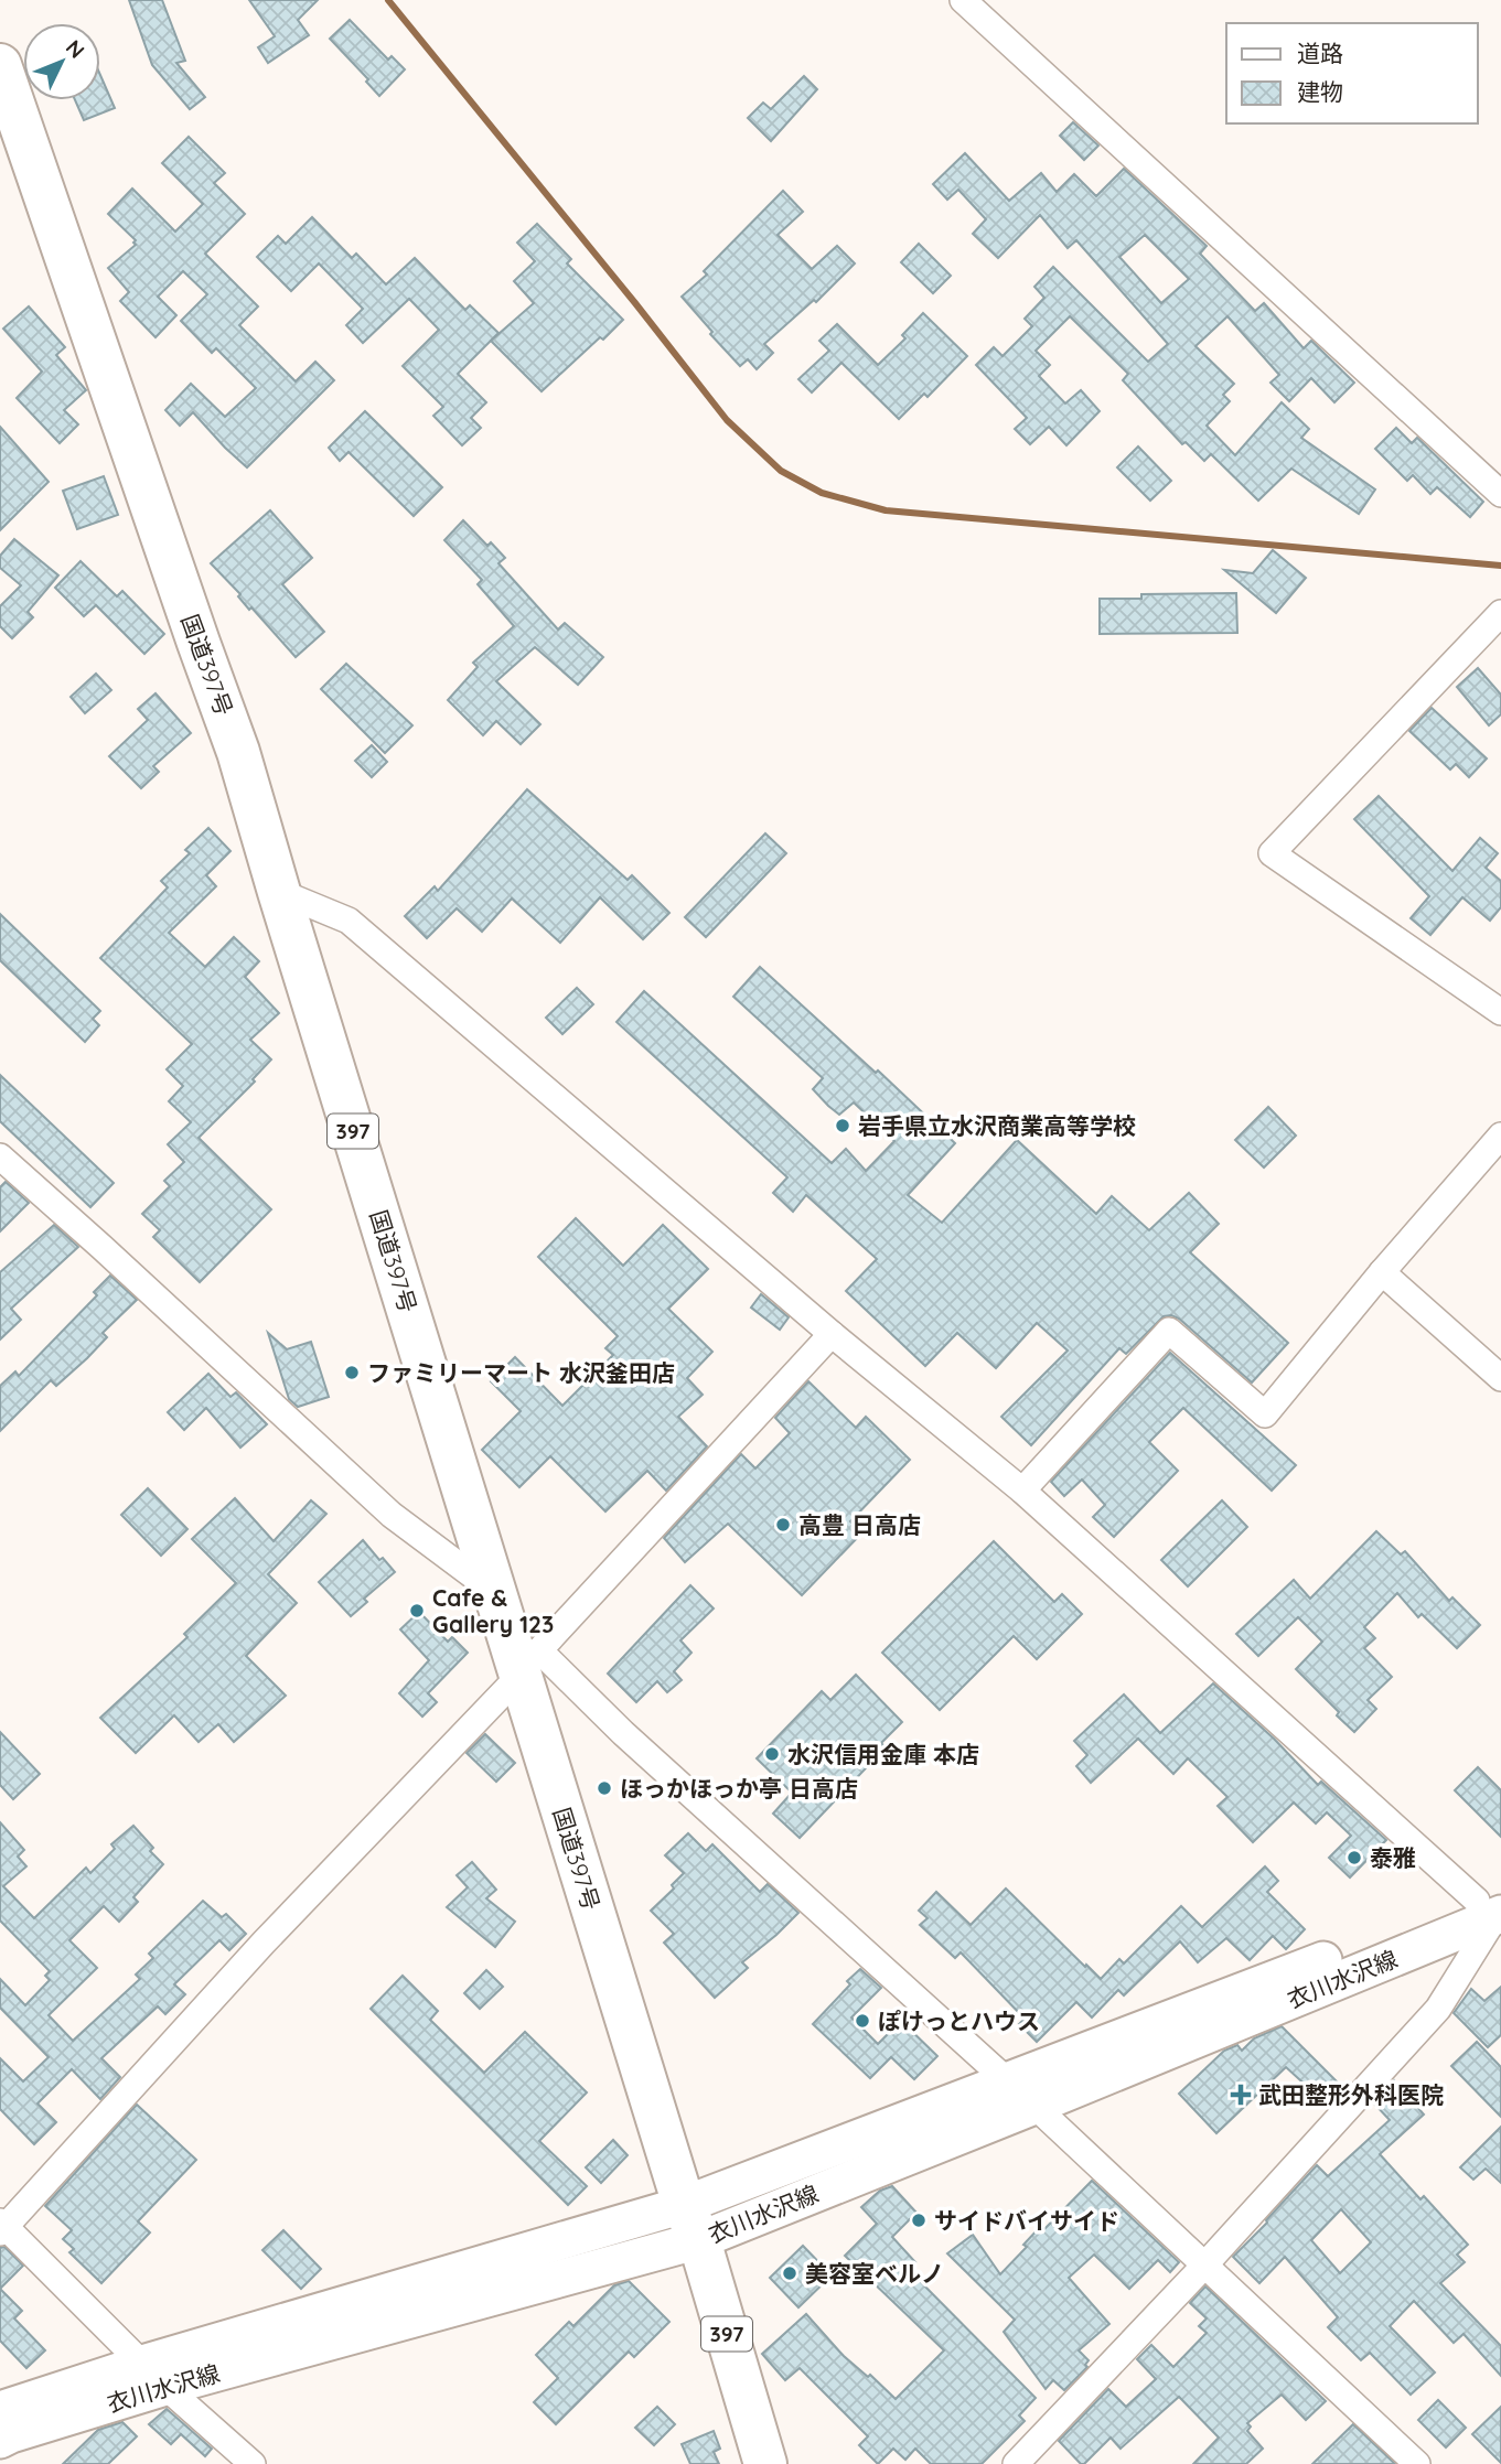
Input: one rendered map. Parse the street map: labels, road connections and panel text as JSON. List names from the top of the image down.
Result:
{
  "streets": {
    "highway": ["国道397号", "397"],
    "main road": ["衣川水沢線"]
  },
  "crossings": [
    ["国道397号", "衣川水沢線"]
  ],
  "places": {
    "other": [
      "岩手県立水沢商業高等学校",
      "ファミリーマート 水沢釜田店",
      "高豊 日高店",
      "Cafe & Gallery 123",
      "水沢信用金庫 本店",
      "ほっかほっか亭 日高店",
      "泰雅",
      "ぽけっとハウス",
      "サイドバイサイド",
      "美容室ベルノ"
    ],
    "health": ["武田整形外科医院"]
  },
  "legend": ["道路", "建物"],
  "north": "top right"
}
